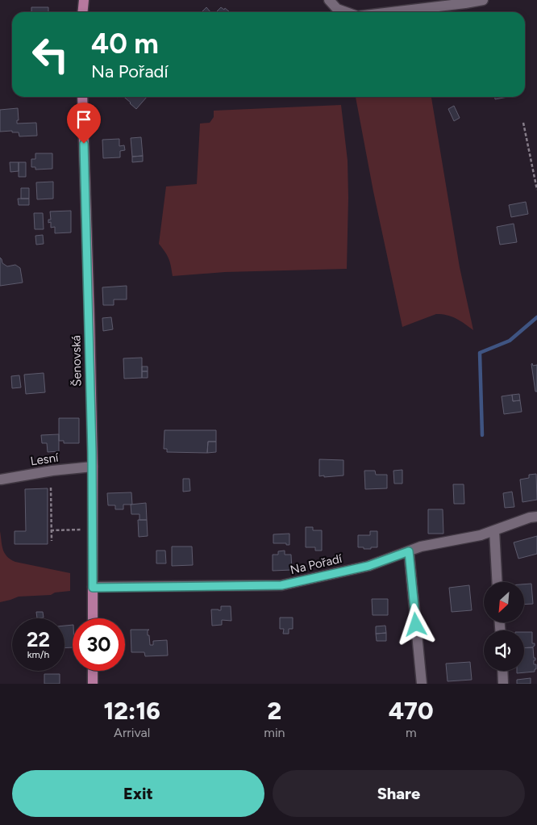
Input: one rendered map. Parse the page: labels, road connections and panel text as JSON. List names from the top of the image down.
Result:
{
  "streets": {
    "main road": ["Šenovská"],
    "street": ["Lesní", "Na Pořadí"]
  },
  "crossings": [
    ["Šenovská", "Lesní"],
    ["Šenovská", "Na Pořadí"]
  ],
  "north": "bottom left",
  "page": {
    "turn": ["40 m", "Na Pořadí"],
    "speed": "22 km/h",
    "limit": "30",
    "eta": [
      "12:16",
      "Arrival",
      "2",
      "min",
      "470",
      "m"
    ],
    "buttons": ["Exit", "Share"]
  }
}
